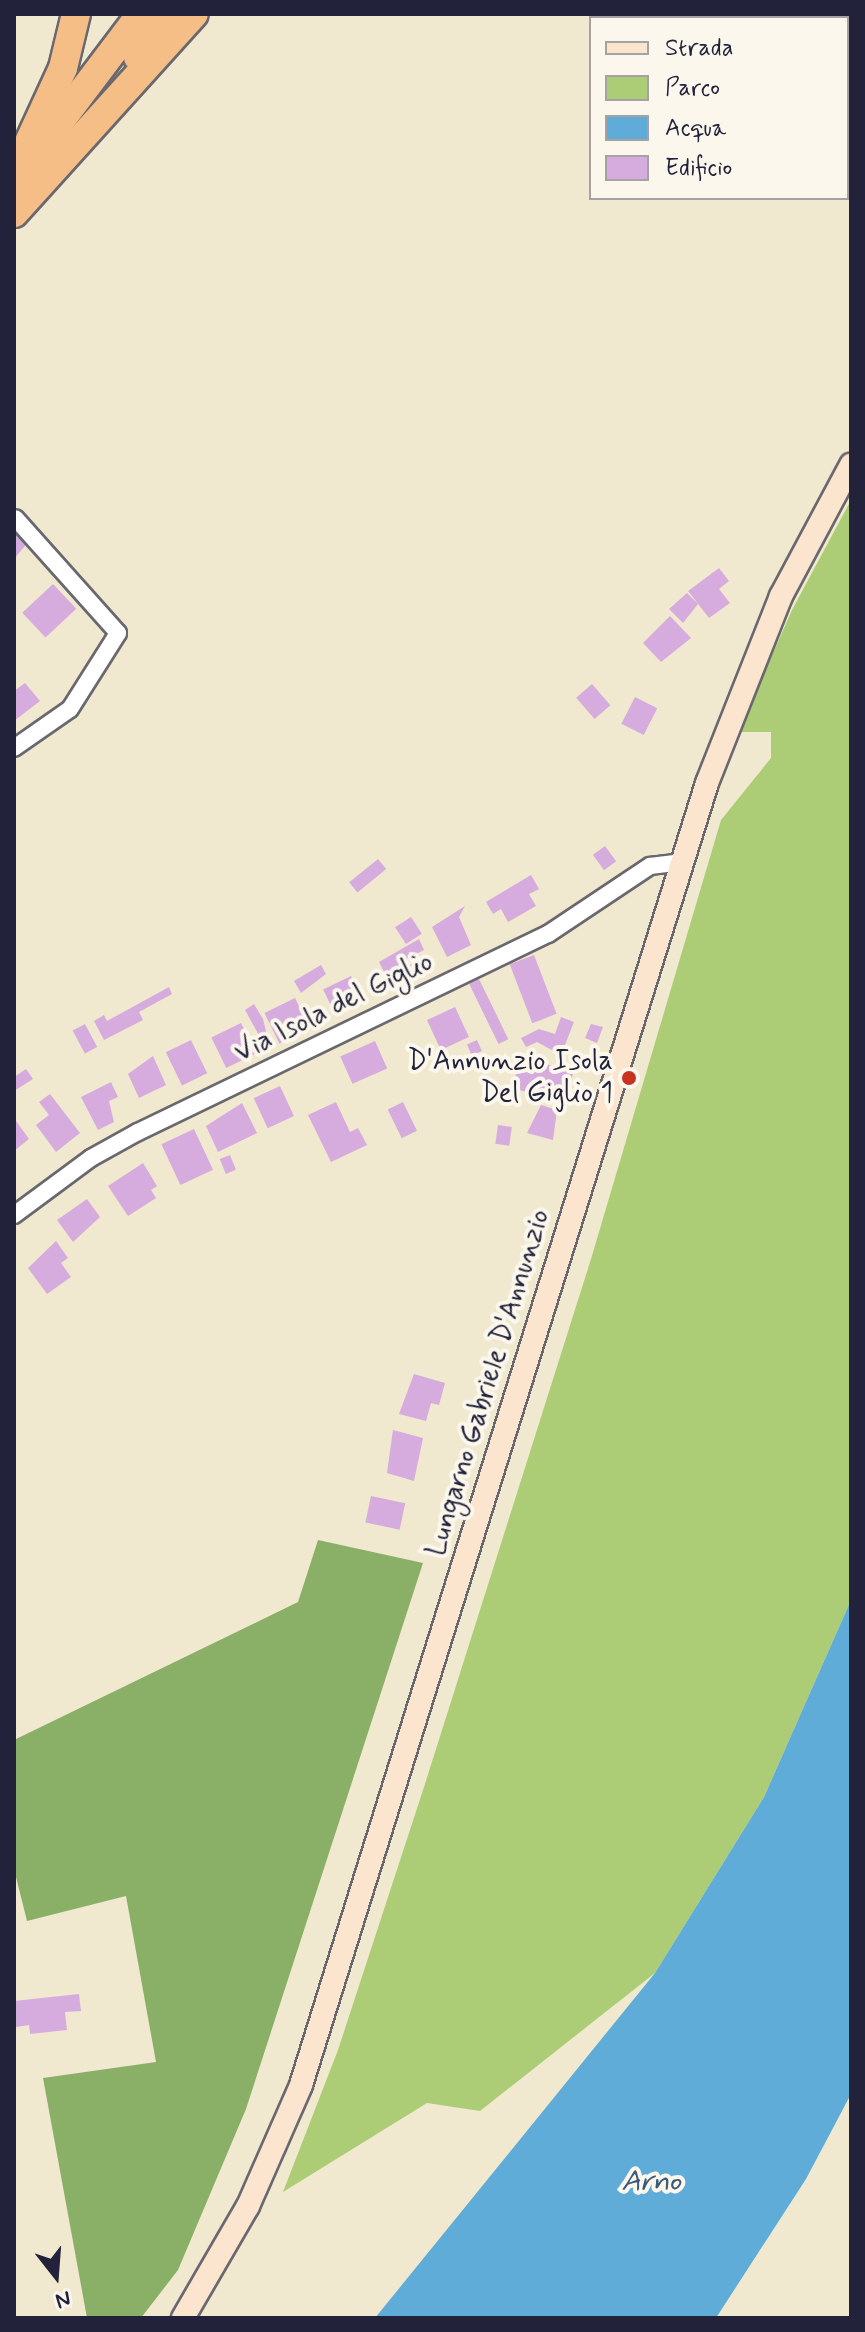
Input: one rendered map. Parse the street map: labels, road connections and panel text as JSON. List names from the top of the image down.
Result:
{
  "streets": {
    "main road": ["Lungarno Gabriele D'Annunzio"],
    "street": ["Via Isola del Giglio"]
  },
  "crossings": [
    ["Via Isola del Giglio", "Lungarno Gabriele D'Annunzio"]
  ],
  "water": ["Arno"],
  "places": ["D'Annunzio Isola Del Giglio 1"],
  "legend": [
    "Strada",
    "Parco",
    "Acqua",
    "Edificio"
  ],
  "north": "bottom"
}
